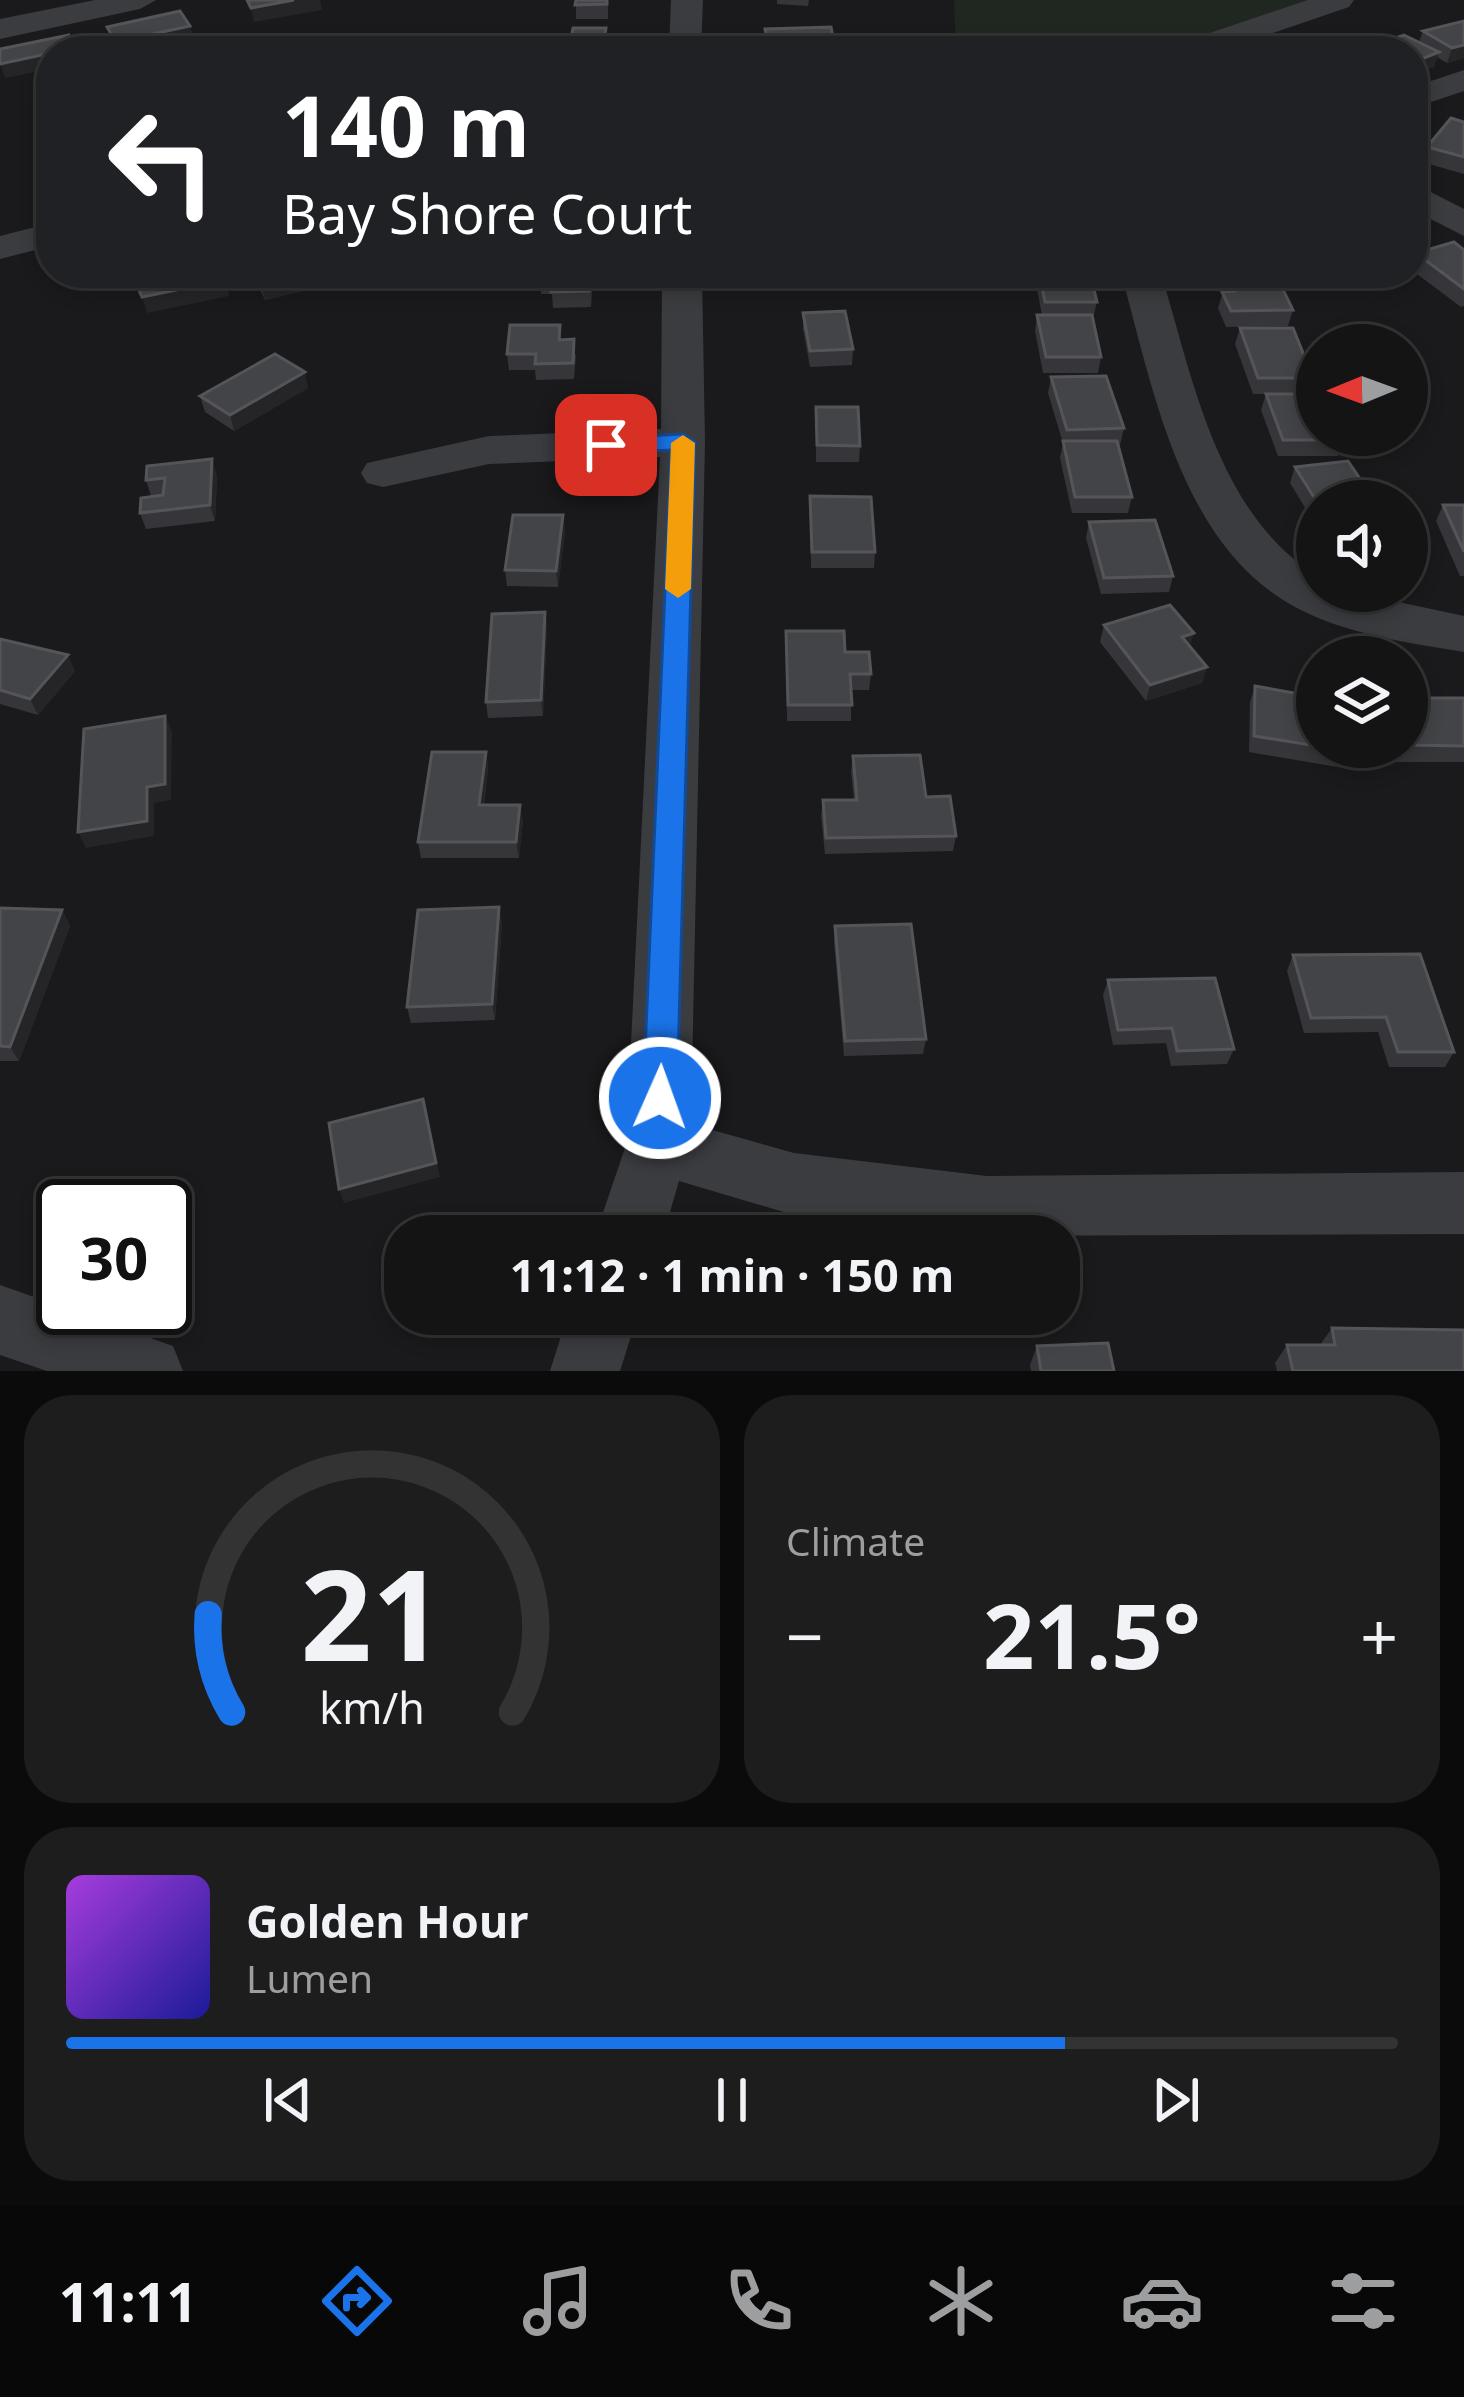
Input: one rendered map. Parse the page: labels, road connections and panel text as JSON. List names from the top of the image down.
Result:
{
  "north": "left",
  "page": {
    "turn": ["140 m", "Bay Shore Court"],
    "limit": "30",
    "trip": "11:12 · 1 min · 150 m",
    "tile": "Climate",
    "heat": ["−", "21.5°", "+"],
    "song": ["Golden Hour", "Lumen"],
    "tabs": "11:11",
    "gauge": ["21", "km/h"]
  }
}
